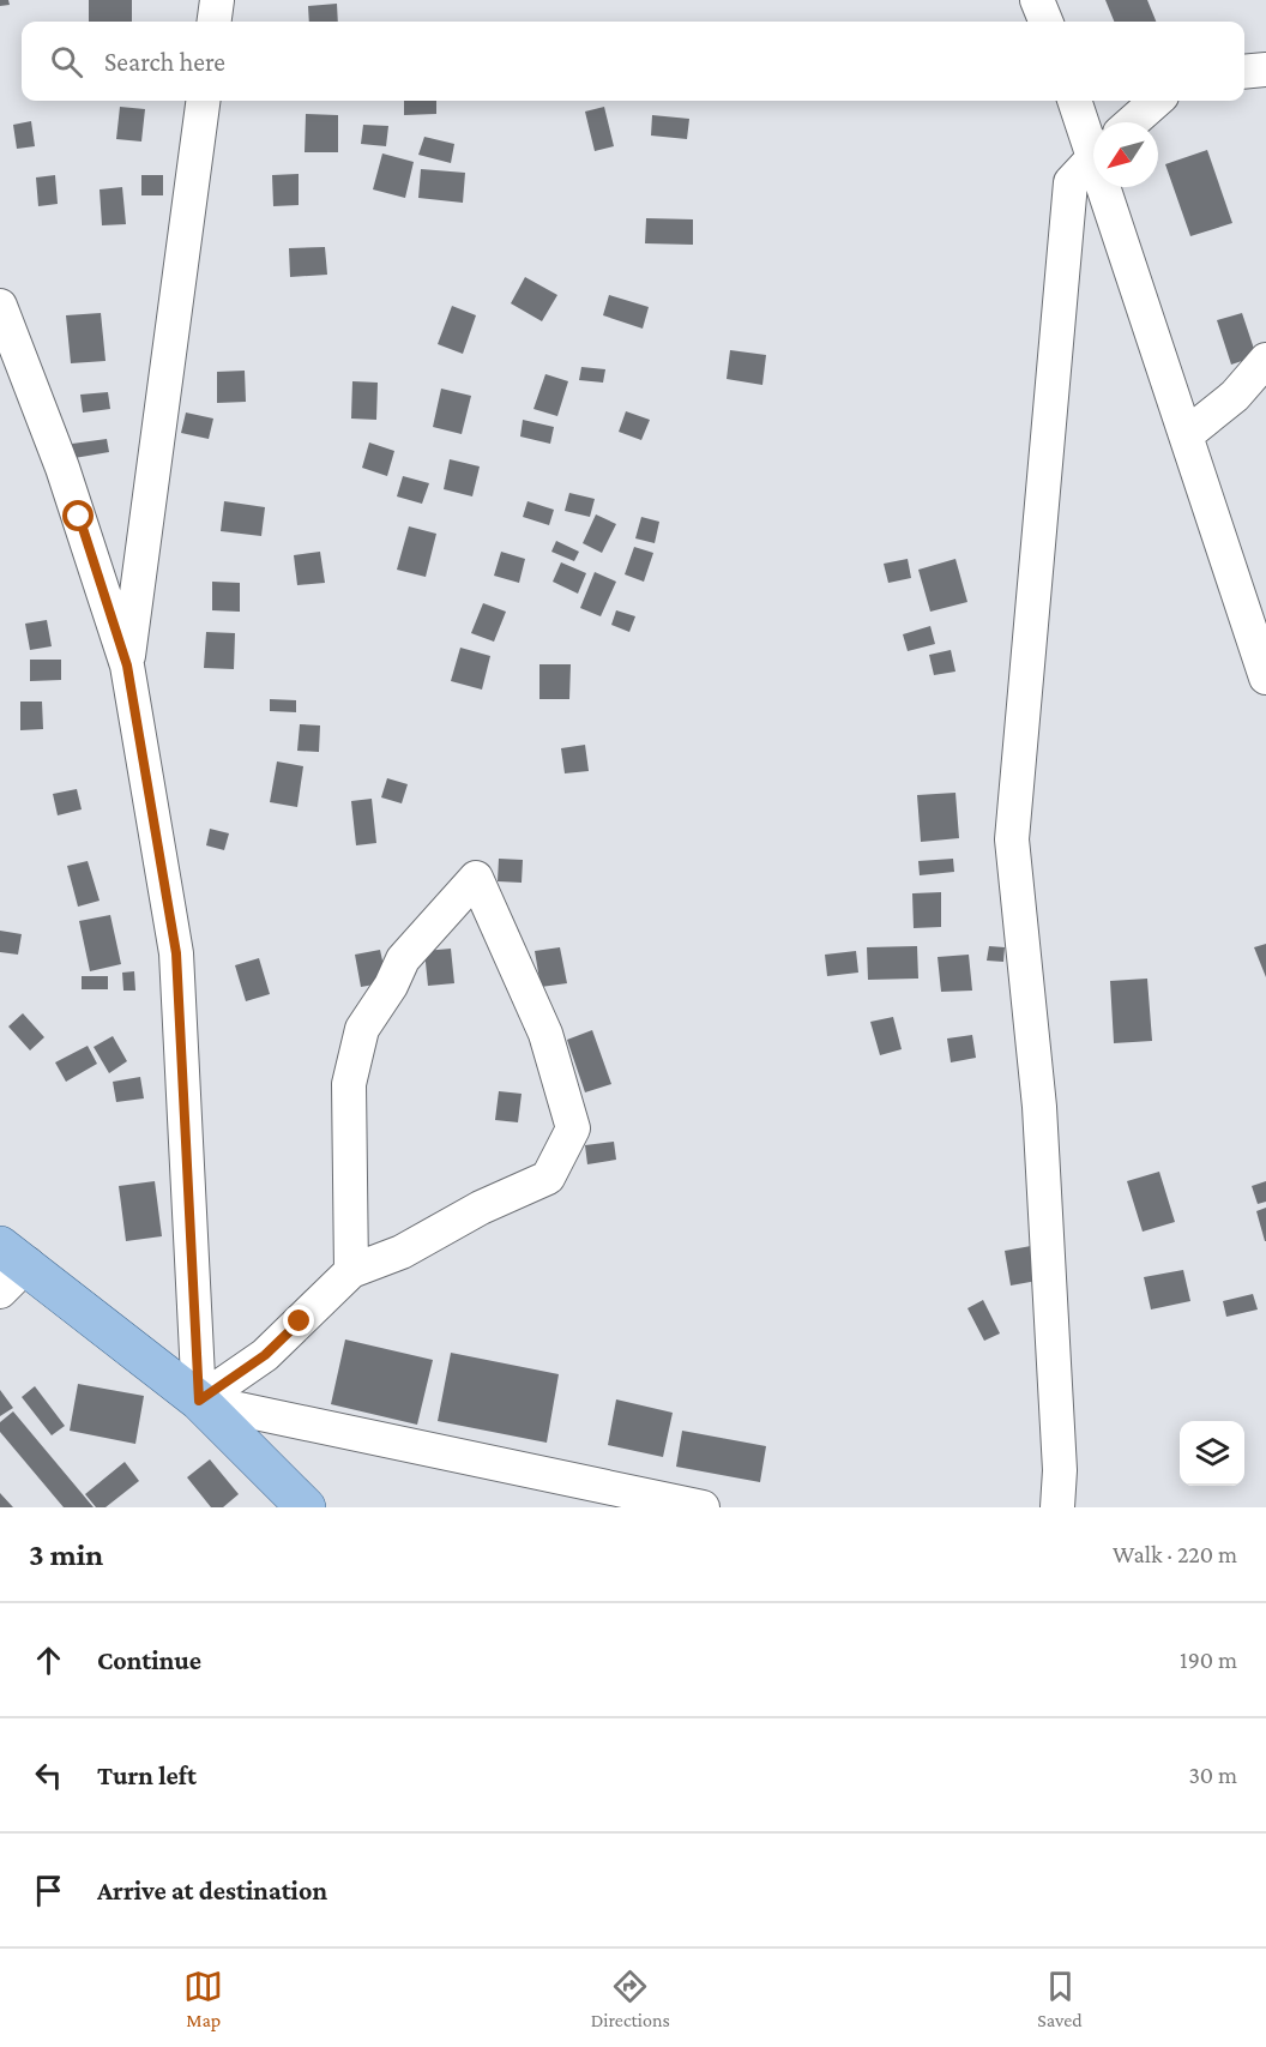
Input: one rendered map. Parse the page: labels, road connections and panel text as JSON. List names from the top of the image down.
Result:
{
  "north": "bottom left",
  "page": {
    "search": "Search here",
    "heading": ["3 min", "Walk · 220 m"],
    "list": [
      ["Continue", "190 m"],
      ["Turn left", "30 m"],
      "Arrive at destination"
    ],
    "nav": ["Map", "Directions", "Saved"]
  }
}
